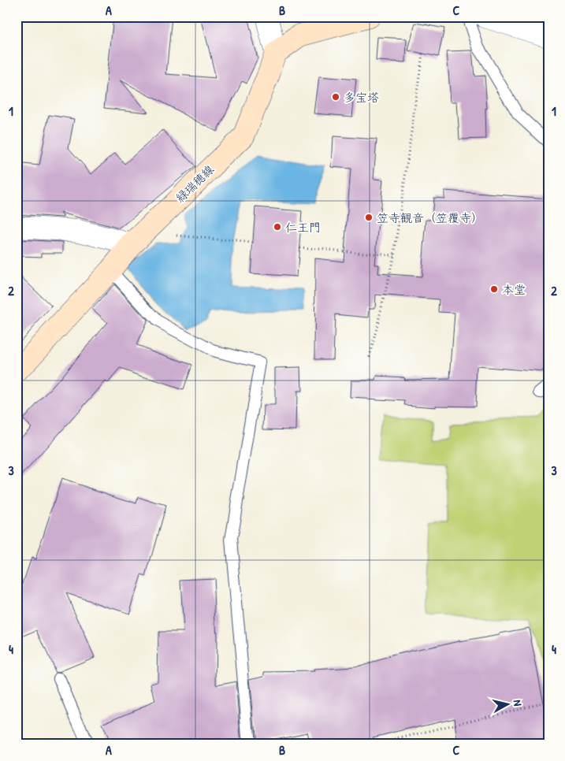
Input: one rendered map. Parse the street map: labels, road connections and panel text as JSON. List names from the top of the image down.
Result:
{
  "streets": {
    "main road": ["緑瑞穂線"]
  },
  "places": [
    "多宝塔",
    "笠寺観音（笠覆寺）",
    "仁王門",
    "本堂"
  ],
  "north": "right",
  "grid": {
    "columns": ["A", "B", "C"],
    "rows": [
      "1",
      "2",
      "3",
      "4"
    ]
  }
}
